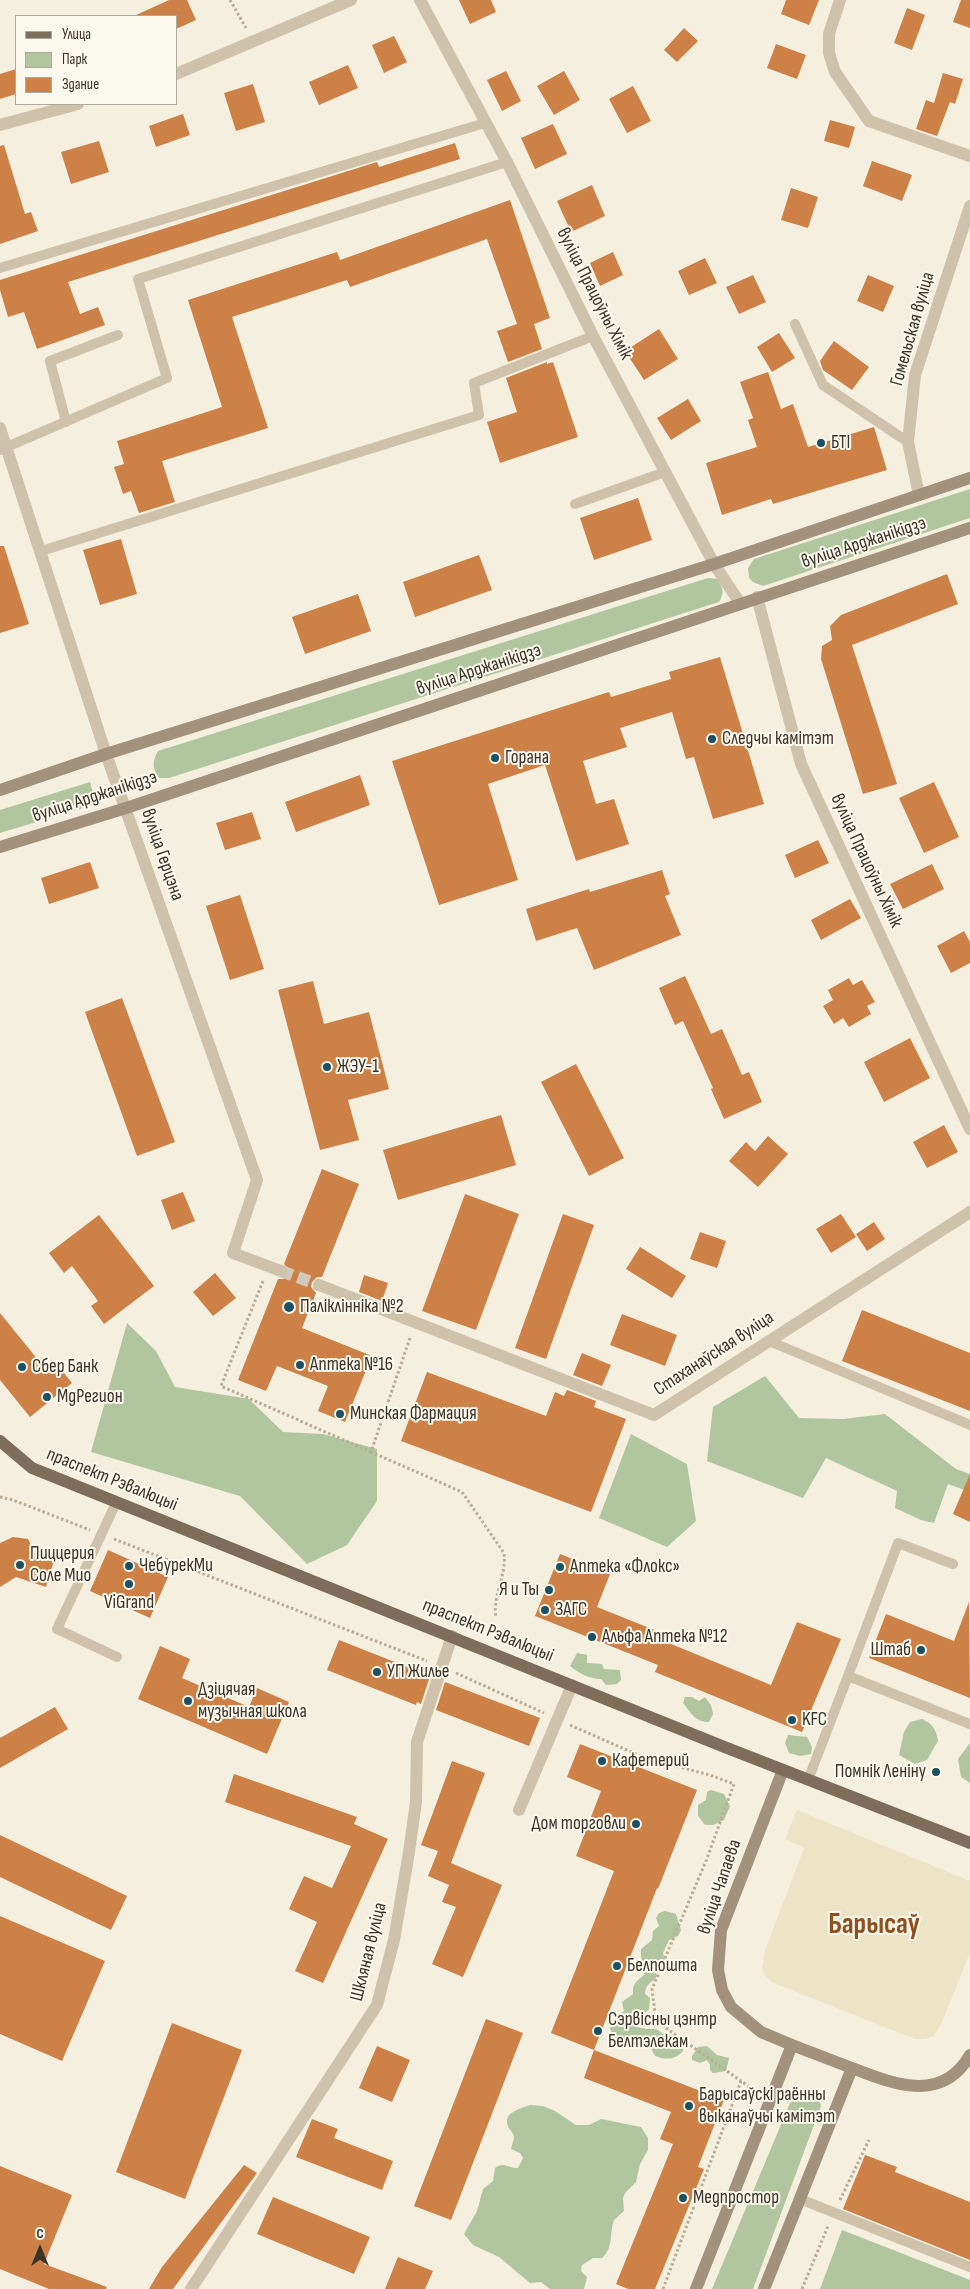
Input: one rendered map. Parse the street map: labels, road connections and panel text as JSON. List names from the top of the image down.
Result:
{
  "streets": {
    "main road": ["вуліца Арджанікідзэ", "праспект Рэвалюцыі", "вуліца Чапаева"],
    "street": [
      "вуліца Працоўны Хімік",
      "Гомельская вуліца",
      "вуліца Герцэна",
      "Стаханаўская вуліца",
      "Шкляная вуліца"
    ]
  },
  "crossings": [
    ["вуліца Працоўны Хімік", "вуліца Арджанікідзэ"],
    ["Гомельская вуліца", "вуліца Арджанікідзэ"],
    ["вуліца Арджанікідзэ", "вуліца Герцэна"],
    ["праспект Рэвалюцыі", "вуліца Чапаева"],
    ["праспект Рэвалюцыі", "Шкляная вуліца"]
  ],
  "districts": ["Барысаў"],
  "places": [
    "БТІ",
    "Следчы камітэт",
    "Горана",
    "ЖЭУ-1",
    "Паліклінніка №2",
    "Аптека №16",
    "Сбер Банк",
    "МдРегион",
    "Минская Фармация",
    "Пиццерия Соле Мио",
    "ЧебурекМи",
    "Аптека «Флокс»",
    "ViGrand",
    "Я и Ты",
    "ЗАГС",
    "Альфа Аптека №12",
    "Штаб",
    "УП Жилье",
    "Дзіцячая музычная школа",
    "KFC",
    "Кафетерий",
    "Помнік Леніну",
    "Дом торговли",
    "Белпошта",
    "Сэрвісны цэнтр Белтэлекам",
    "Барысаўскі раённы выканаўчы камітэт",
    "Медпростор"
  ],
  "legend": ["Улица", "Парк", "Здание"],
  "north": "top"
}
